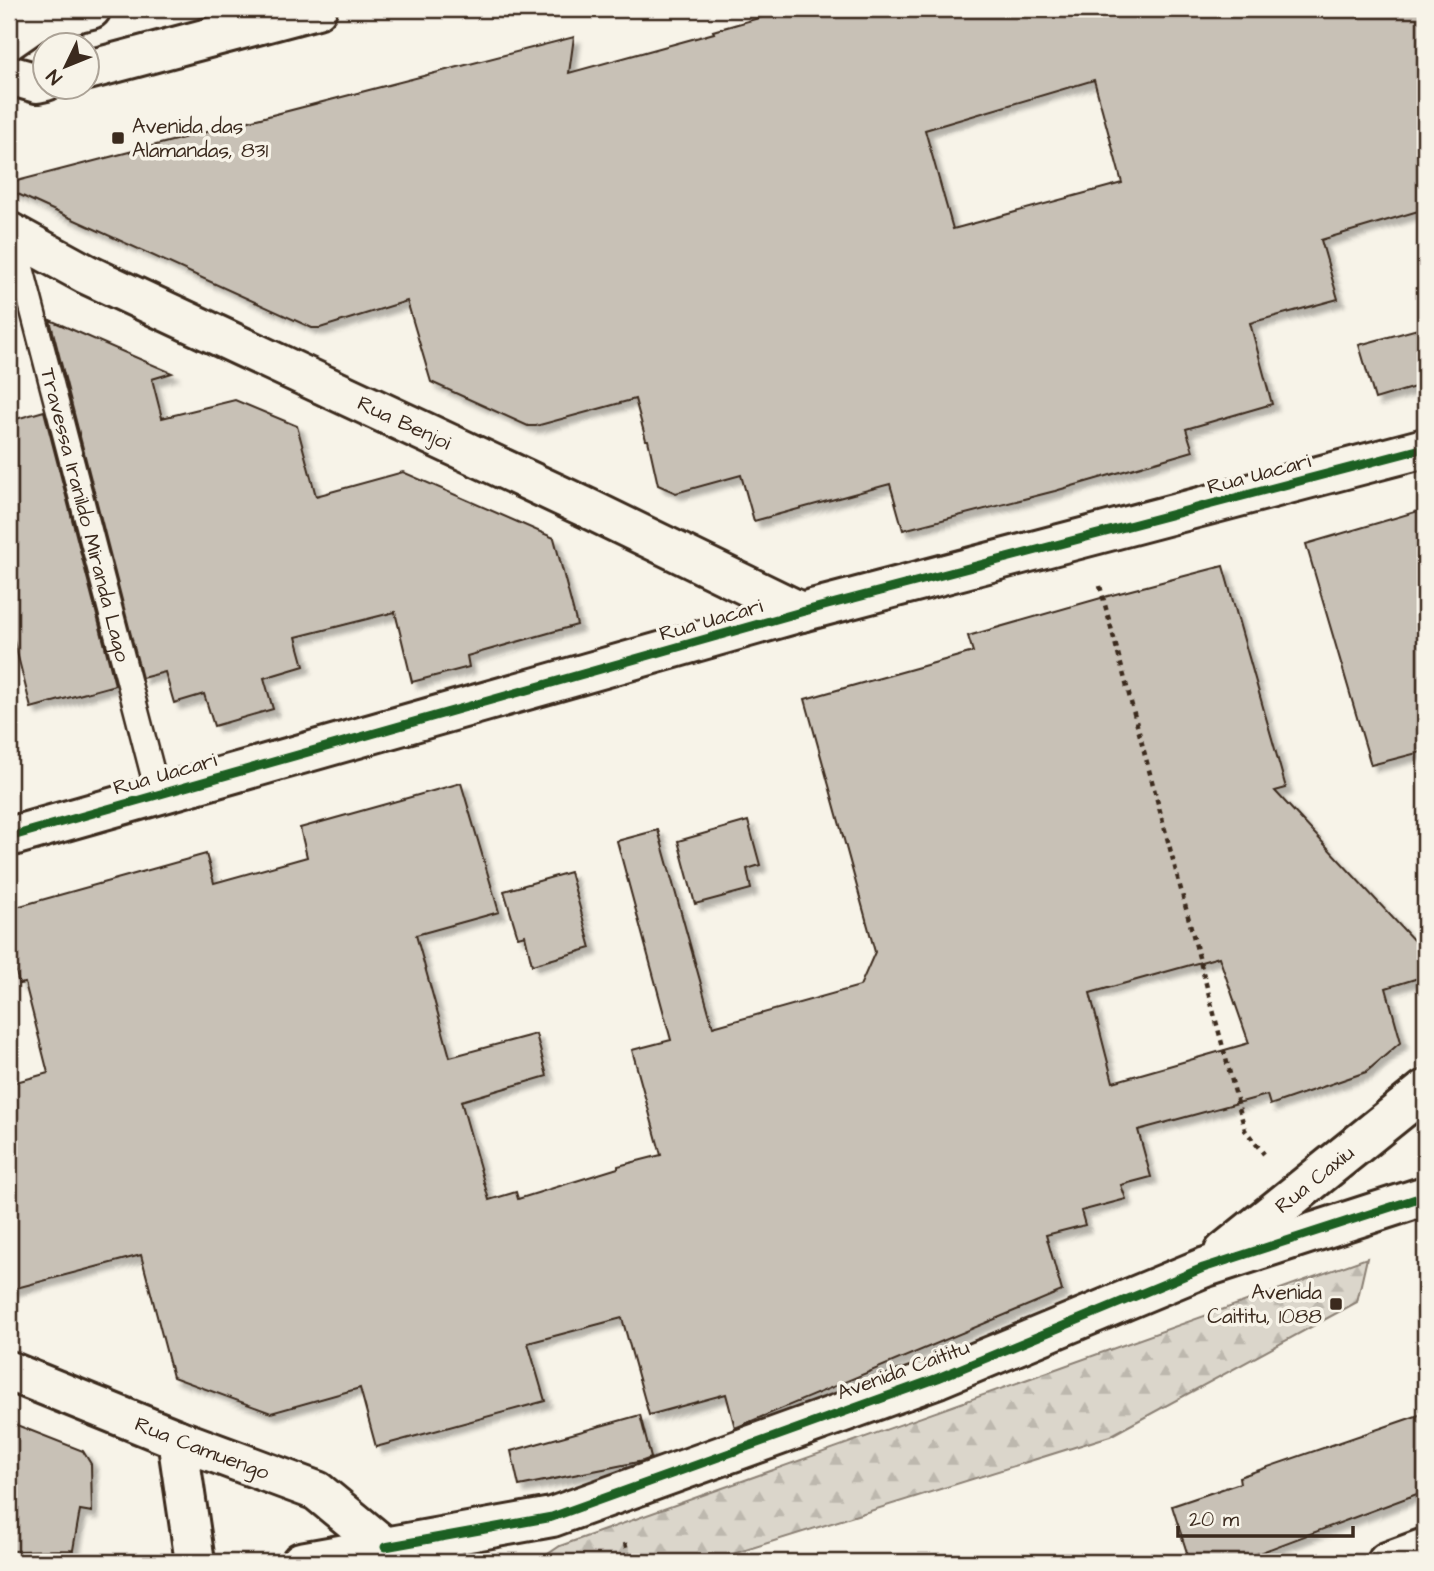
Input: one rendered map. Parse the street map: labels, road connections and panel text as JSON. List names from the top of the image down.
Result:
{
  "streets": {
    "street": [
      "Rua Benjoi",
      "Rua Uacari",
      "Rua Caxiu",
      "Avenida Caititu",
      "Rua Camuengo"
    ],
    "lane": ["Travessa Iranildo Miranda Lago"]
  },
  "crossings": [
    ["Rua Benjoi", "Rua Uacari"],
    ["Rua Benjoi", "Travessa Iranildo Miranda Lago"],
    ["Rua Uacari", "Travessa Iranildo Miranda Lago"],
    ["Rua Caxiu", "Avenida Caititu"],
    ["Avenida Caititu", "Rua Camuengo"]
  ],
  "places": {
    "transit": ["Avenida das Alamandas, 831", "Avenida Caititu, 1088"]
  },
  "scale_bar": "20 m",
  "north": "bottom left"
}
